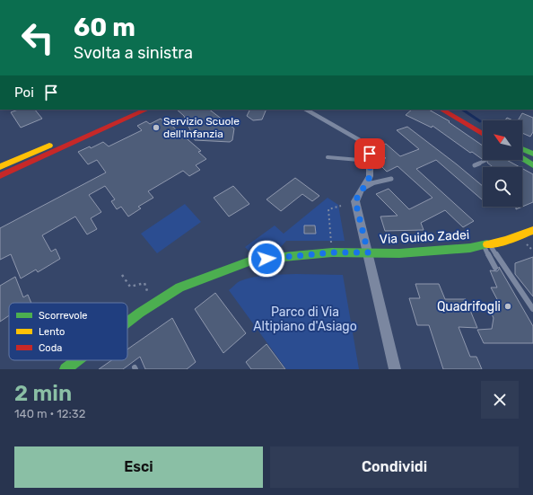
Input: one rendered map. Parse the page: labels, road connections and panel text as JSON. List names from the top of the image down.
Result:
{
  "streets": {
    "main road": ["Via Guido Zadei"]
  },
  "parks": ["Parco di Via Altipiano d'Asiago"],
  "places": ["Servizio Scuole dell'Infanzia", "Quadrifogli"],
  "legend": ["Scorrevole", "Lento", "Coda"],
  "north": "top left",
  "page": {
    "turn": ["60 m", "Svolta a sinistra"],
    "then": "Poi",
    "heading": ["2 min", "140 m · 12:32"],
    "buttons": ["Esci", "Condividi"]
  }
}
